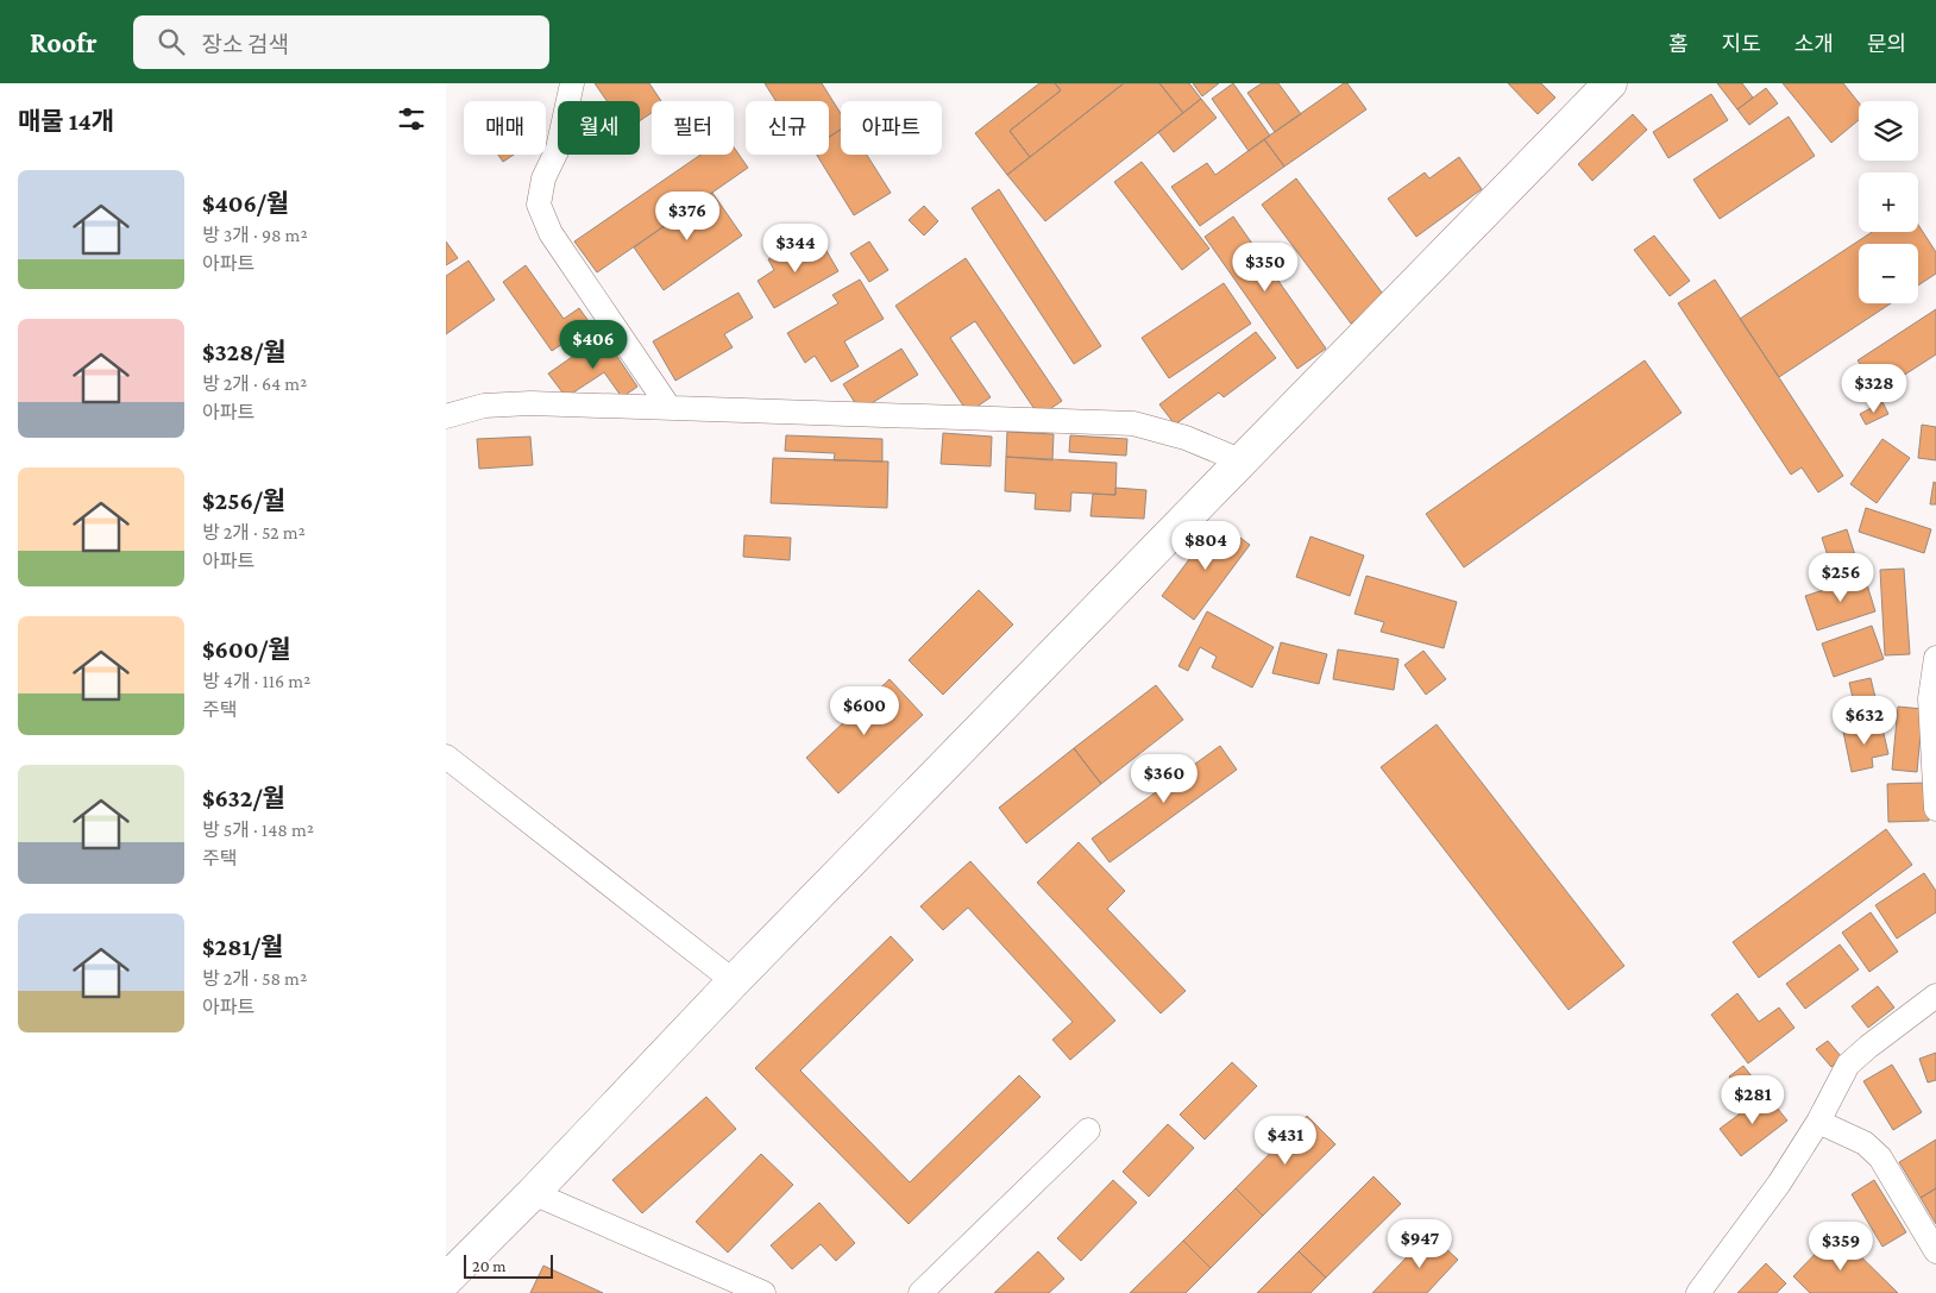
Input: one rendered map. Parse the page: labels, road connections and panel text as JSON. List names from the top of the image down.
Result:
{
  "scale_bar": "20 m",
  "page": {
    "header": "Roofr",
    "search": "장소 검색",
    "nav": [
      "홈",
      "지도",
      "소개",
      "문의"
    ],
    "heading": "매물 14개",
    "map_buttons": ["+", "−"],
    "chip": [
      "매매",
      "월세",
      "필터",
      "신규",
      "아파트"
    ],
    "list": [
      {
        "name": "$406/월",
        "note": "방 3개 · 98 m² · 아파트"
      },
      {
        "name": "$328/월",
        "note": "방 2개 · 64 m² · 아파트"
      },
      {
        "name": "$256/월",
        "note": "방 2개 · 52 m² · 아파트"
      },
      {
        "name": "$600/월",
        "note": "방 4개 · 116 m² · 주택"
      },
      {
        "name": "$632/월",
        "note": "방 5개 · 148 m² · 주택"
      },
      {
        "name": "$281/월",
        "note": "방 2개 · 58 m² · 아파트"
      }
    ],
    "price": [
      "$376",
      "$344",
      "$350",
      "$406",
      "$328",
      "$804",
      "$256",
      "$600",
      "$632",
      "$360",
      "$281",
      "$431",
      "$947",
      "$359"
    ],
    "scale": "20 m"
  }
}
